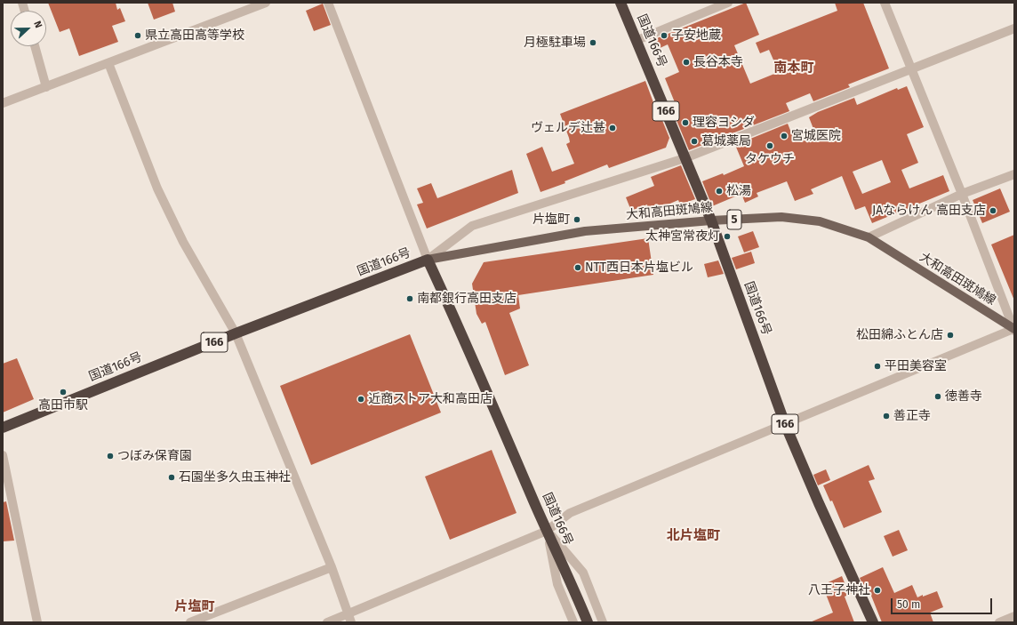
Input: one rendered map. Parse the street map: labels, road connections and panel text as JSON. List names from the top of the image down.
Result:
{
  "streets": {
    "highway": ["国道166号", "166"],
    "main road": ["大和高田斑鳩線", "5"]
  },
  "crossings": [
    ["国道166号", "大和高田斑鳩線"]
  ],
  "districts": ["南本町", "北片塩町", "片塩町"],
  "places": [
    "県立高田高等学校",
    "子安地蔵",
    "月極駐車場",
    "長谷本寺",
    "理容ヨシダ",
    "ヴェルデ辻甚",
    "宮城医院",
    "葛城薬局",
    "タケウチ",
    "松湯",
    "JAならけん 高田支店",
    "片塩町",
    "太神宮常夜灯",
    "NTT西日本片塩ビル",
    "南都銀行高田支店",
    "松田綿ふとん店",
    "平田美容室",
    "高田市駅",
    "徳善寺",
    "近商ストア大和高田店",
    "善正寺",
    "つぼみ保育園",
    "石園坐多久虫玉神社",
    "八王子神社"
  ],
  "scale_bar": "50 m",
  "north": "right"
}
